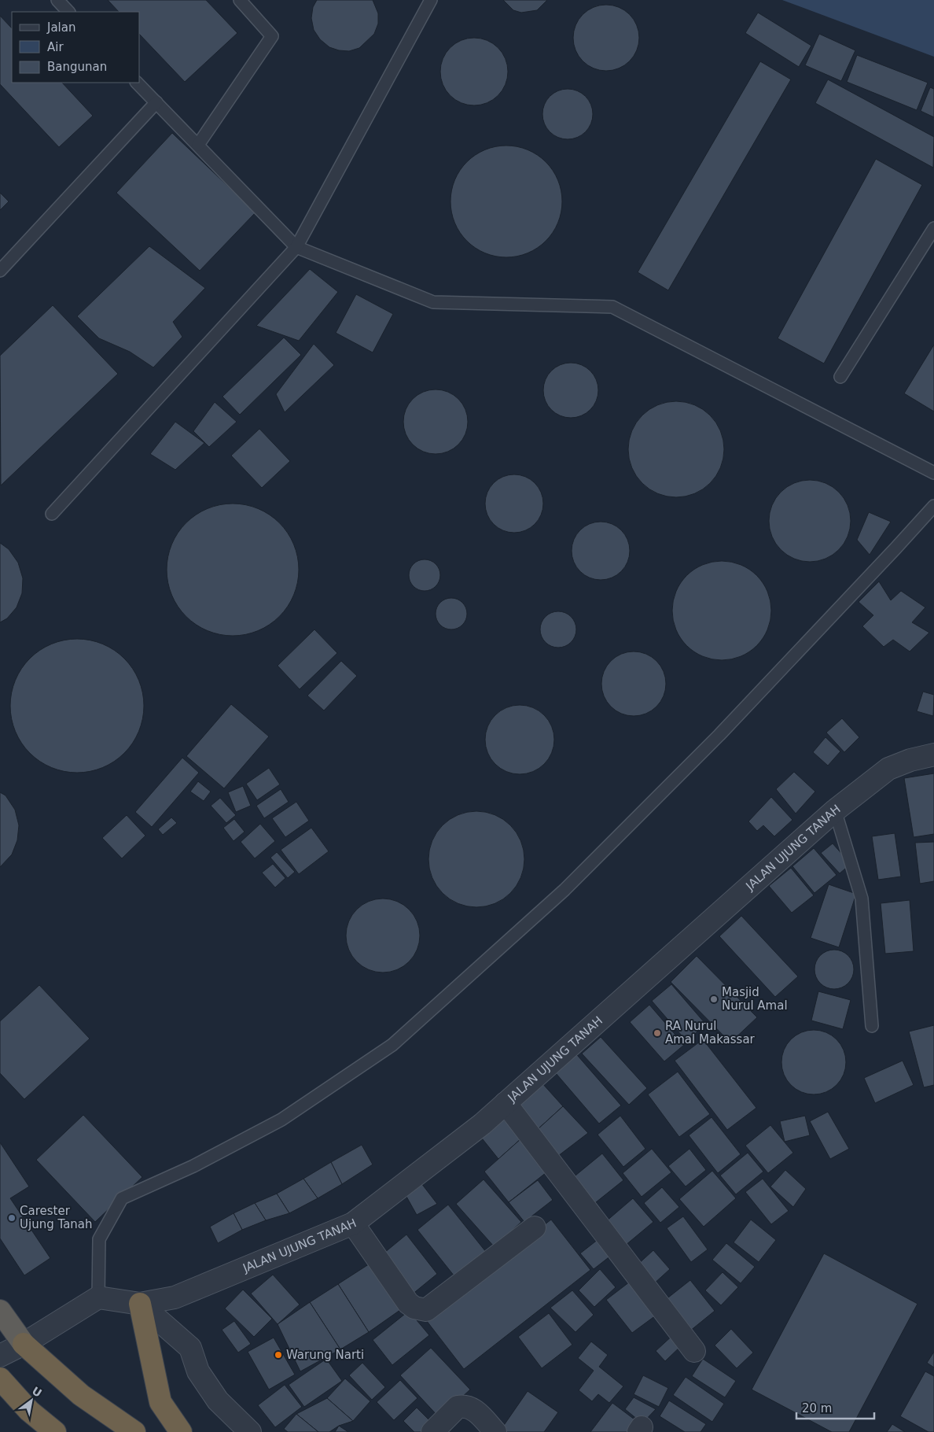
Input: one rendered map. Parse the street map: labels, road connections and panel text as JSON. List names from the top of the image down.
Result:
{
  "streets": {
    "street": ["JALAN UJUNG TANAH"]
  },
  "places": [
    "Masjid Nurul Amal",
    "RA Nurul Amal Makassar",
    "Carester Ujung Tanah",
    "Warung Narti"
  ],
  "legend": ["Jalan", "Air", "Bangunan"],
  "scale_bar": "20 m",
  "north": "top right"
}
